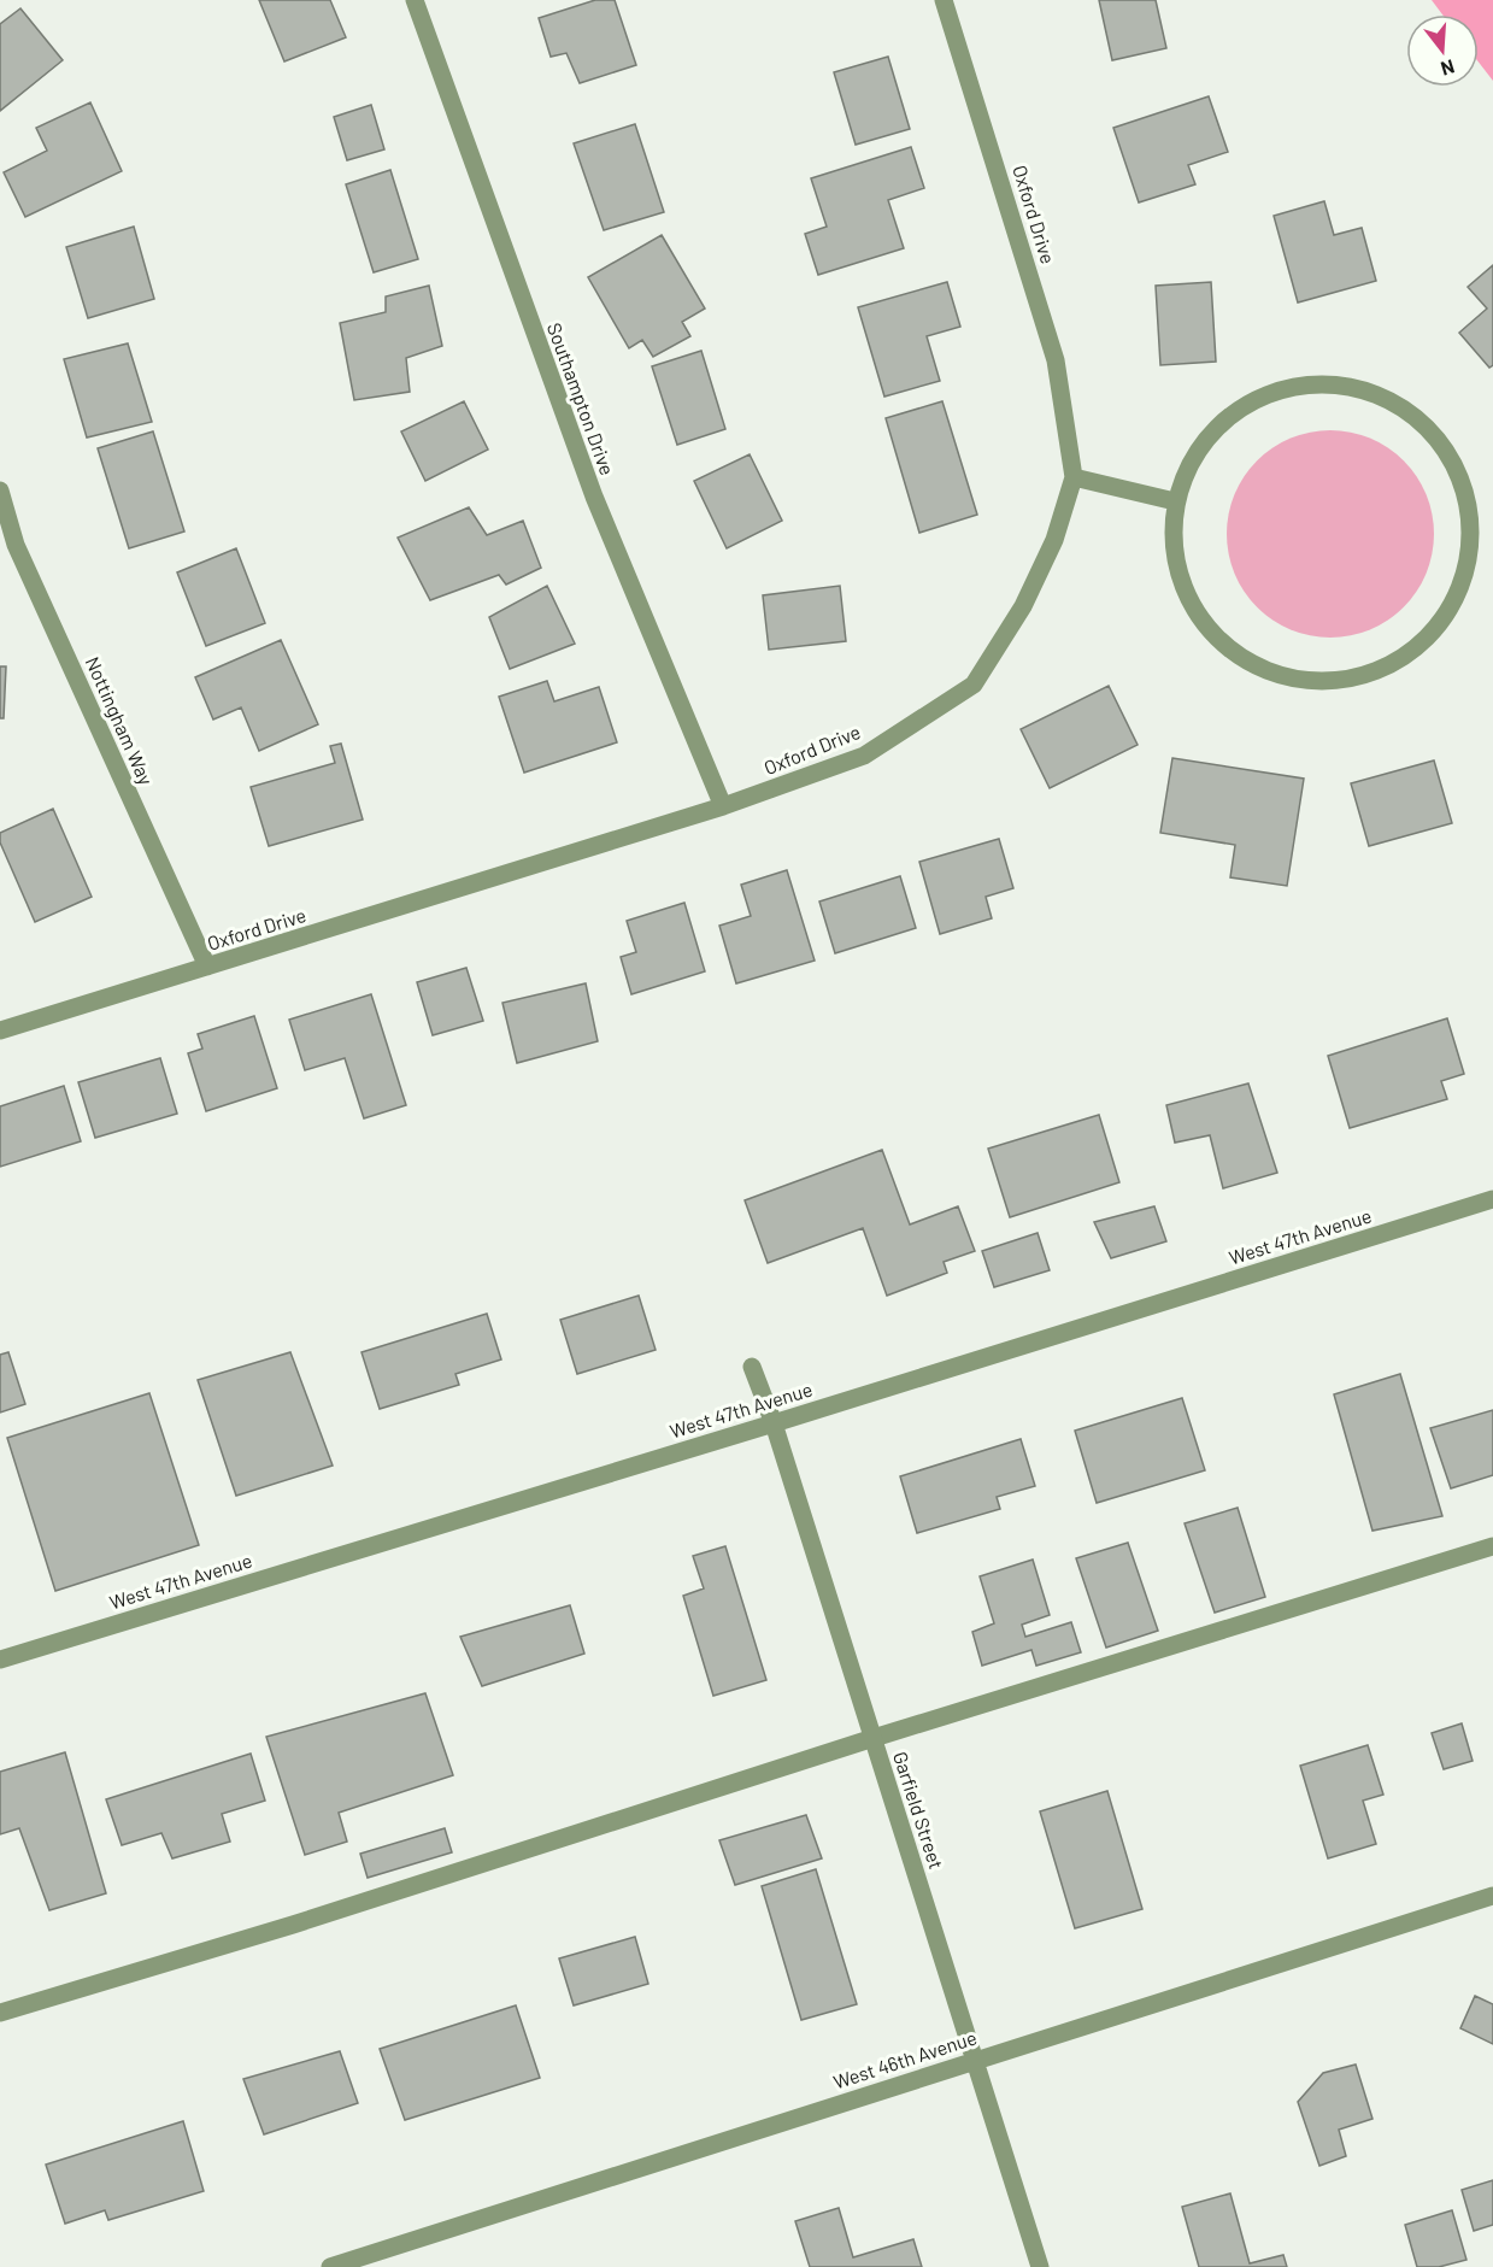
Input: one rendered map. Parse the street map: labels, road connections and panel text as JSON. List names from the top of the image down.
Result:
{
  "streets": {
    "street": [
      "Oxford Drive",
      "Southampton Drive",
      "Nottingham Way",
      "West 47th Avenue",
      "Garfield Street",
      "West 46th Avenue"
    ]
  },
  "crossings": [
    ["Oxford Drive", "Southampton Drive"],
    ["Oxford Drive", "Nottingham Way"],
    ["West 47th Avenue", "Garfield Street"],
    ["Garfield Street", "West 46th Avenue"]
  ],
  "north": "bottom"
}
